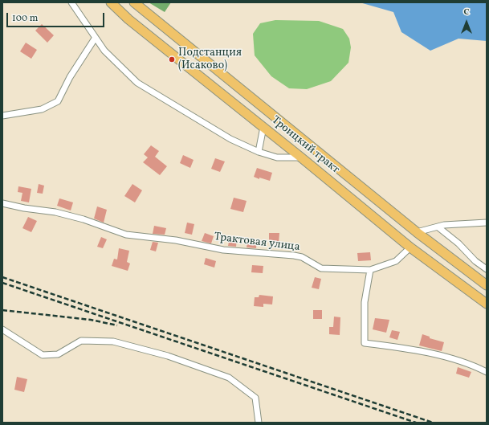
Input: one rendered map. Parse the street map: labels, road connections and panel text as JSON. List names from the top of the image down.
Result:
{
  "streets": {
    "main road": ["Троицкий тракт"],
    "street": ["Трактовая улица"]
  },
  "places": ["Подстанция (Исаково)"],
  "scale_bar": "100 m",
  "north": "top"
}
